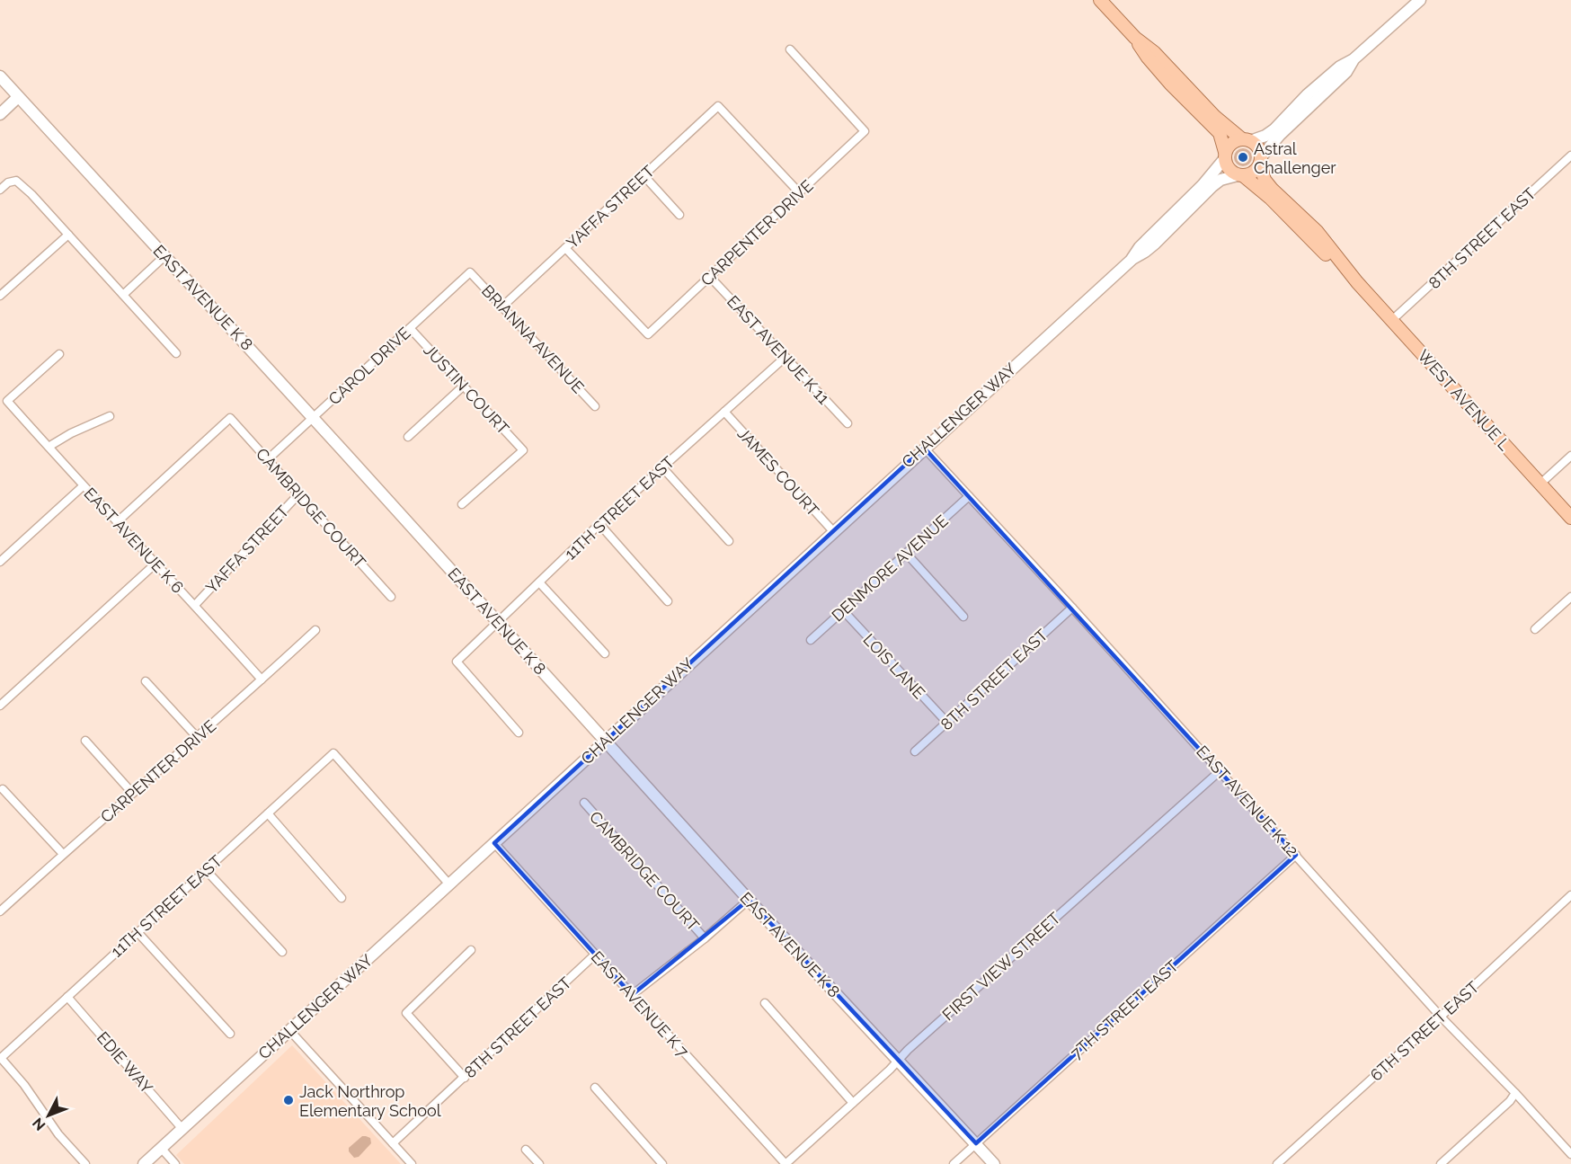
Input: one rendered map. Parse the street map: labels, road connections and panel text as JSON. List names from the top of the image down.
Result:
{
  "streets": {
    "main road": ["EAST AVENUE K 8", "WEST AVENUE L", "CHALLENGER WAY"],
    "street": [
      "YAFFA STREET",
      "CARPENTER DRIVE",
      "8TH STREET EAST",
      "BRIANNA AVENUE",
      "EAST AVENUE K 11",
      "CAROL DRIVE",
      "JUSTIN COURT",
      "JAMES COURT",
      "CAMBRIDGE COURT",
      "11TH STREET EAST",
      "EAST AVENUE K 6",
      "DENMORE AVENUE",
      "LOIS LANE",
      "EAST AVENUE K 12",
      "FIRST VIEW STREET",
      "EAST AVENUE K 7",
      "7TH STREET EAST",
      "6TH STREET EAST",
      "EDIE WAY"
    ]
  },
  "crossings": [
    ["YAFFA STREET", "CARPENTER DRIVE"],
    ["YAFFA STREET", "BRIANNA AVENUE"],
    ["YAFFA STREET", "CAMBRIDGE COURT"],
    ["YAFFA STREET", "EAST AVENUE K 6"],
    ["CARPENTER DRIVE", "EAST AVENUE K 11"],
    ["CARPENTER DRIVE", "EAST AVENUE K 6"],
    ["8TH STREET EAST", "WEST AVENUE L"],
    ["8TH STREET EAST", "LOIS LANE"],
    ["8TH STREET EAST", "EAST AVENUE K 12"],
    ["8TH STREET EAST", "EAST AVENUE K 7"],
    ["EAST AVENUE K 8", "CAROL DRIVE"],
    ["EAST AVENUE K 8", "CHALLENGER WAY"],
    ["EAST AVENUE K 8", "11TH STREET EAST"],
    ["EAST AVENUE K 8", "FIRST VIEW STREET"],
    ["EAST AVENUE K 8", "7TH STREET EAST"],
    ["BRIANNA AVENUE", "CAROL DRIVE"],
    ["EAST AVENUE K 11", "11TH STREET EAST"],
    ["CAROL DRIVE", "JUSTIN COURT"],
    ["CAROL DRIVE", "CAMBRIDGE COURT"],
    ["WEST AVENUE L", "CHALLENGER WAY"],
    ["CHALLENGER WAY", "JAMES COURT"],
    ["CHALLENGER WAY", "11TH STREET EAST"],
    ["CHALLENGER WAY", "EAST AVENUE K 12"],
    ["CHALLENGER WAY", "EAST AVENUE K 7"],
    ["CHALLENGER WAY", "EDIE WAY"],
    ["JAMES COURT", "11TH STREET EAST"],
    ["CAMBRIDGE COURT", "EAST AVENUE K 6"],
    ["11TH STREET EAST", "EDIE WAY"],
    ["DENMORE AVENUE", "LOIS LANE"],
    ["DENMORE AVENUE", "EAST AVENUE K 12"],
    ["EAST AVENUE K 12", "FIRST VIEW STREET"],
    ["EAST AVENUE K 12", "7TH STREET EAST"],
    ["EAST AVENUE K 12", "6TH STREET EAST"],
    ["FIRST VIEW STREET", "EAST AVENUE K 7"]
  ],
  "places": ["Astral Challenger", "Jack Northrop Elementary School"],
  "north": "bottom left"
}
